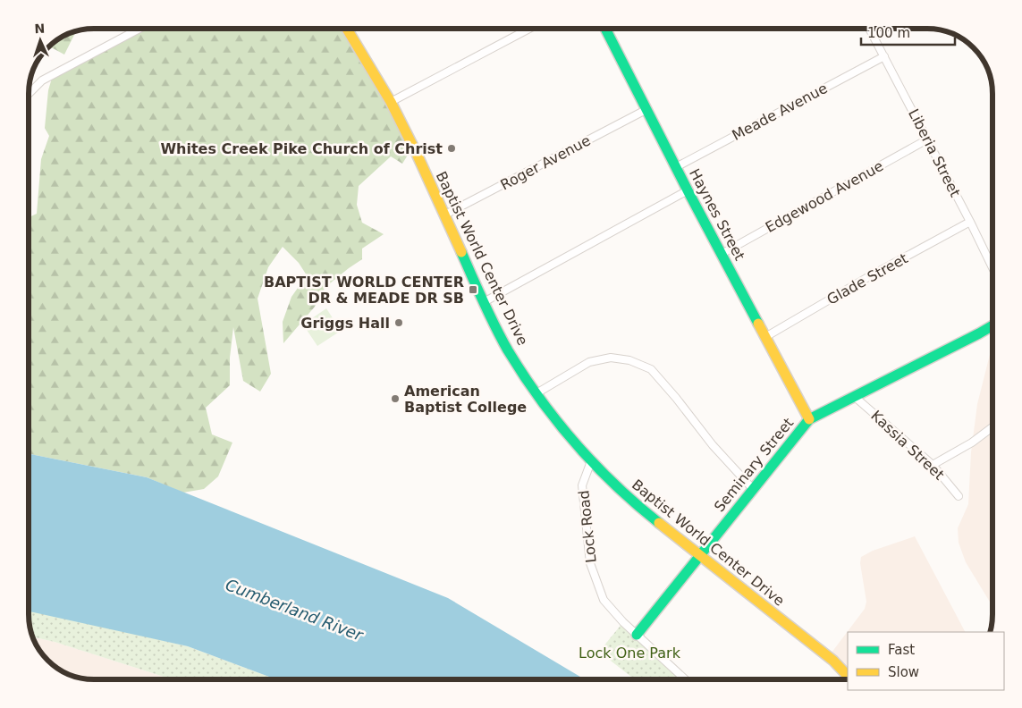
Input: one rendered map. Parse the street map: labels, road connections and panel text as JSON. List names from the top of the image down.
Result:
{
  "streets": {
    "street": [
      "Meade Avenue",
      "Liberia Street",
      "Roger Avenue",
      "Edgewood Avenue",
      "Haynes Street",
      "Baptist World Center Drive",
      "Glade Street",
      "Kassia Street",
      "Seminary Street",
      "Lock Road"
    ]
  },
  "crossings": [
    ["Meade Avenue", "Liberia Street"],
    ["Meade Avenue", "Haynes Street"],
    ["Liberia Street", "Edgewood Avenue"],
    ["Liberia Street", "Glade Street"],
    ["Roger Avenue", "Haynes Street"],
    ["Roger Avenue", "Baptist World Center Drive"],
    ["Edgewood Avenue", "Haynes Street"],
    ["Haynes Street", "Glade Street"],
    ["Haynes Street", "Seminary Street"],
    ["Baptist World Center Drive", "Seminary Street"],
    ["Baptist World Center Drive", "Lock Road"],
    ["Kassia Street", "Seminary Street"],
    ["Seminary Street", "Lock Road"]
  ],
  "water": ["Cumberland River"],
  "parks": ["Lock One Park"],
  "places": {
    "other": ["Whites Creek Pike Church of Christ", "Griggs Hall", "American Baptist College"],
    "transit": ["BAPTIST WORLD CENTER DR & MEADE DR SB"]
  },
  "legend": ["Fast", "Slow"],
  "scale_bar": "100 m",
  "north": "top"
}
